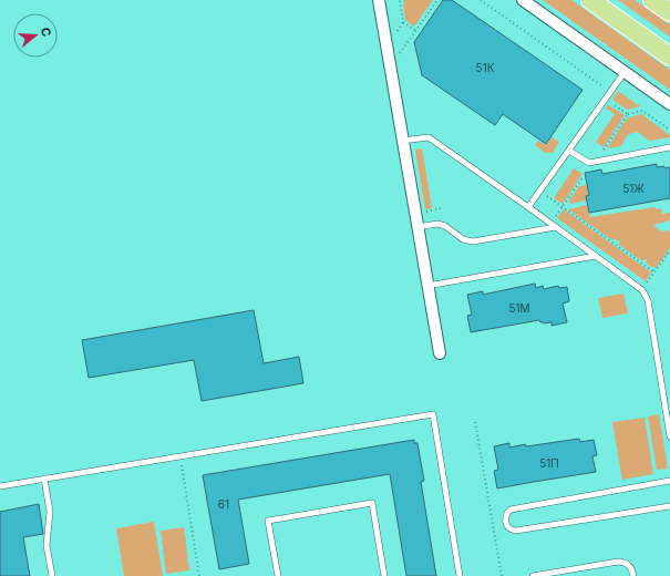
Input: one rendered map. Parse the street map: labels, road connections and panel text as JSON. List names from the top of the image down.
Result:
{
  "house_numbers": [
    "51К",
    "51Ж",
    "51М",
    "51П",
    "61"
  ],
  "north": "right"
}
